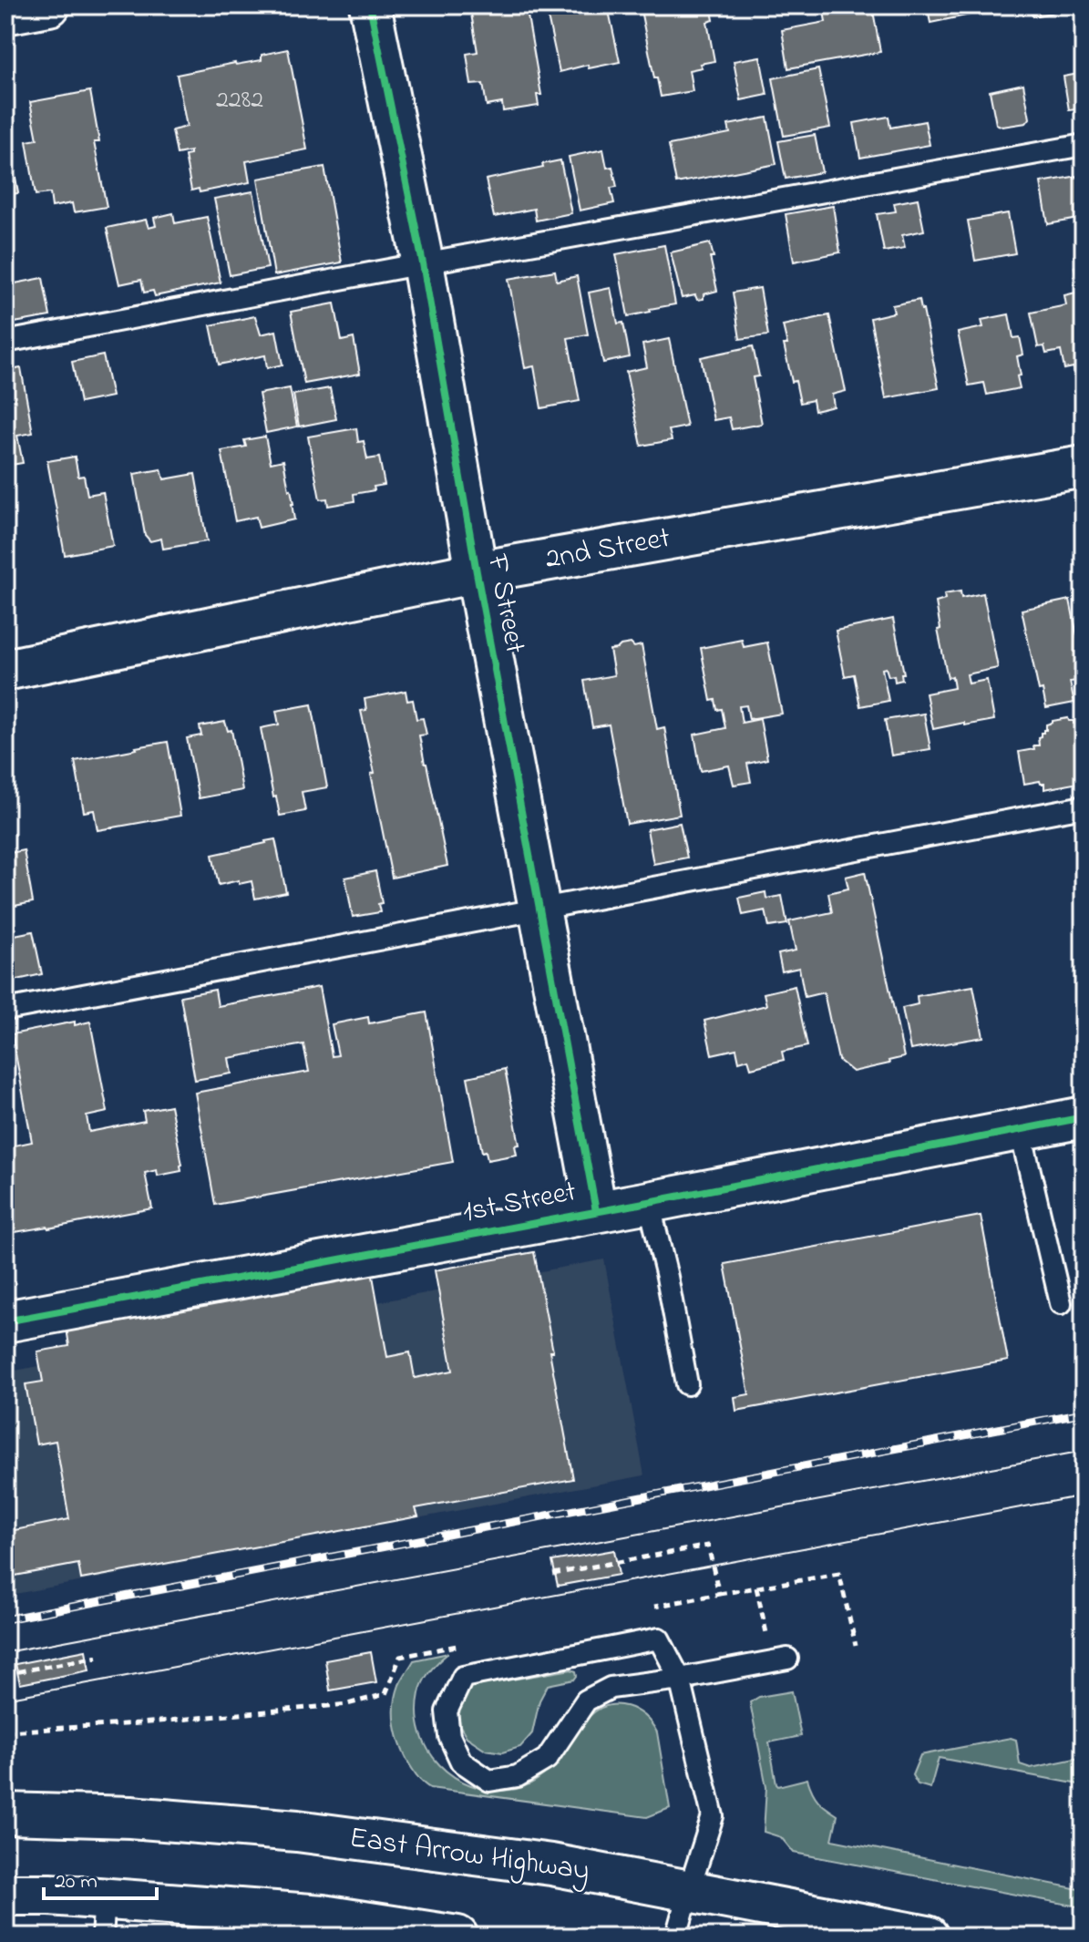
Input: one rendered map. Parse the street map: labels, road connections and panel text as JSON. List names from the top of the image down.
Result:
{
  "streets": {
    "street": [
      "2nd Street",
      "F Street",
      "1st Street",
      "East Arrow Highway"
    ]
  },
  "crossings": [
    ["2nd Street", "F Street"],
    ["F Street", "1st Street"]
  ],
  "house_numbers": ["2282"],
  "scale_bar": "20 m"
}
